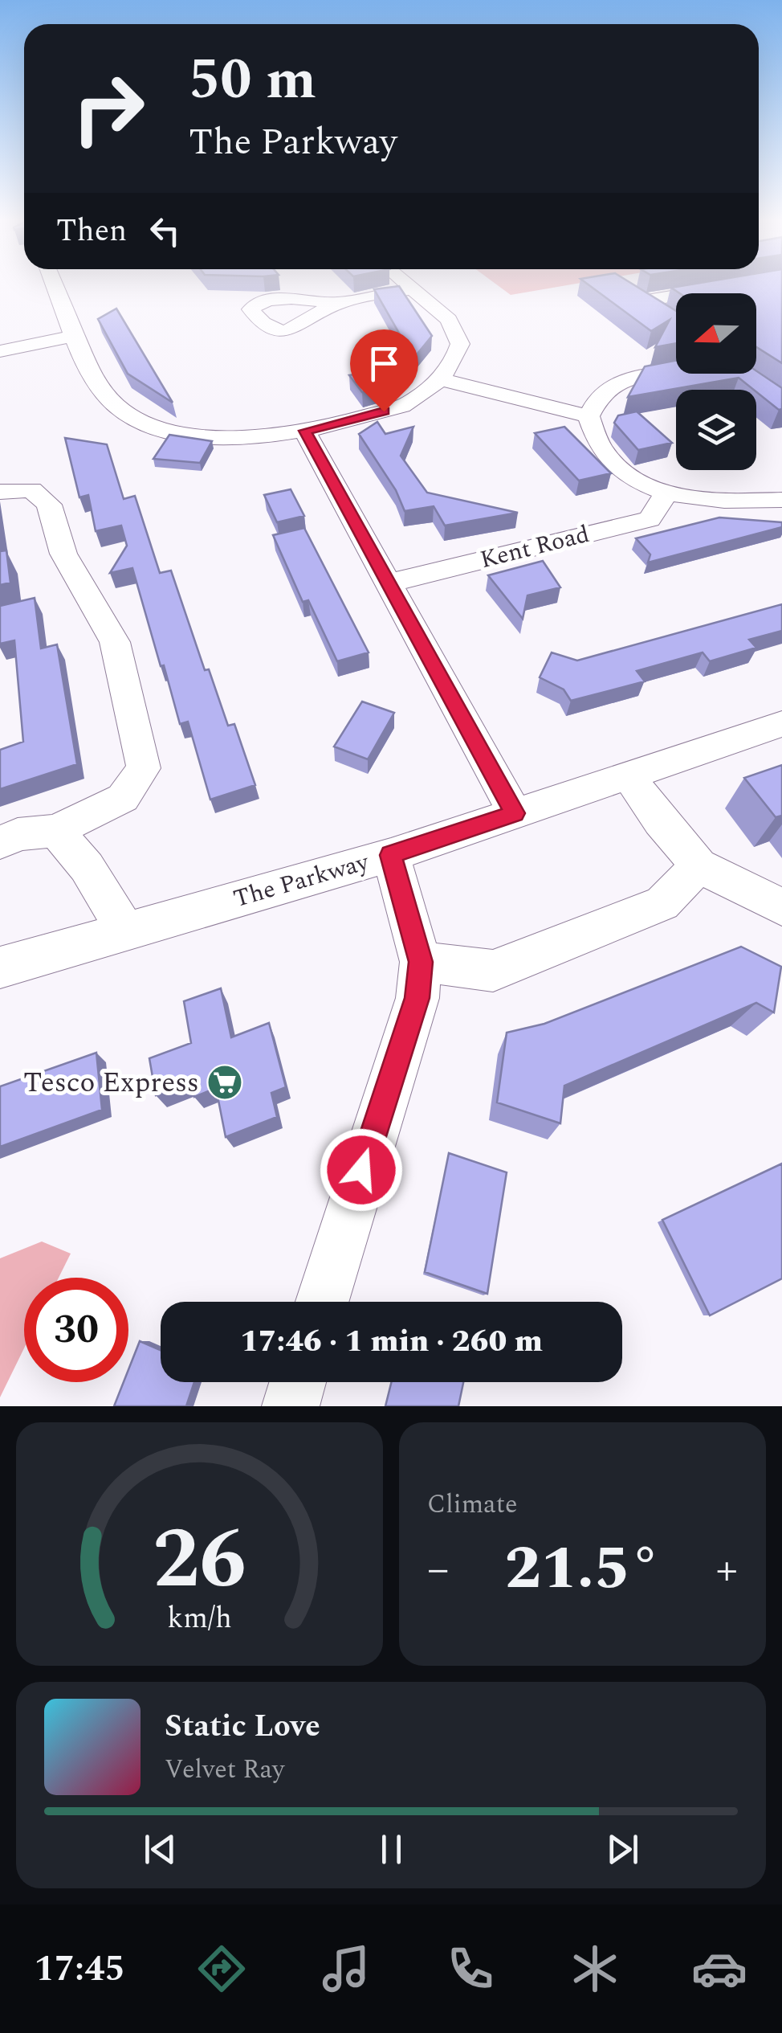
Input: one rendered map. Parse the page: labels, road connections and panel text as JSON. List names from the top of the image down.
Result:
{
  "streets": {
    "street": ["Kent Road", "The Parkway"]
  },
  "places": {
    "supermarket": ["Tesco Express"]
  },
  "north": "left",
  "page": {
    "turn": ["50 m", "The Parkway"],
    "then": "Then",
    "limit": "30",
    "trip": "17:46 · 1 min · 260 m",
    "tile": "Climate",
    "heat": ["−", "21.5°", "+"],
    "song": ["Static Love", "Velvet Ray"],
    "tabs": "17:45",
    "gauge": ["26", "km/h"]
  }
}
